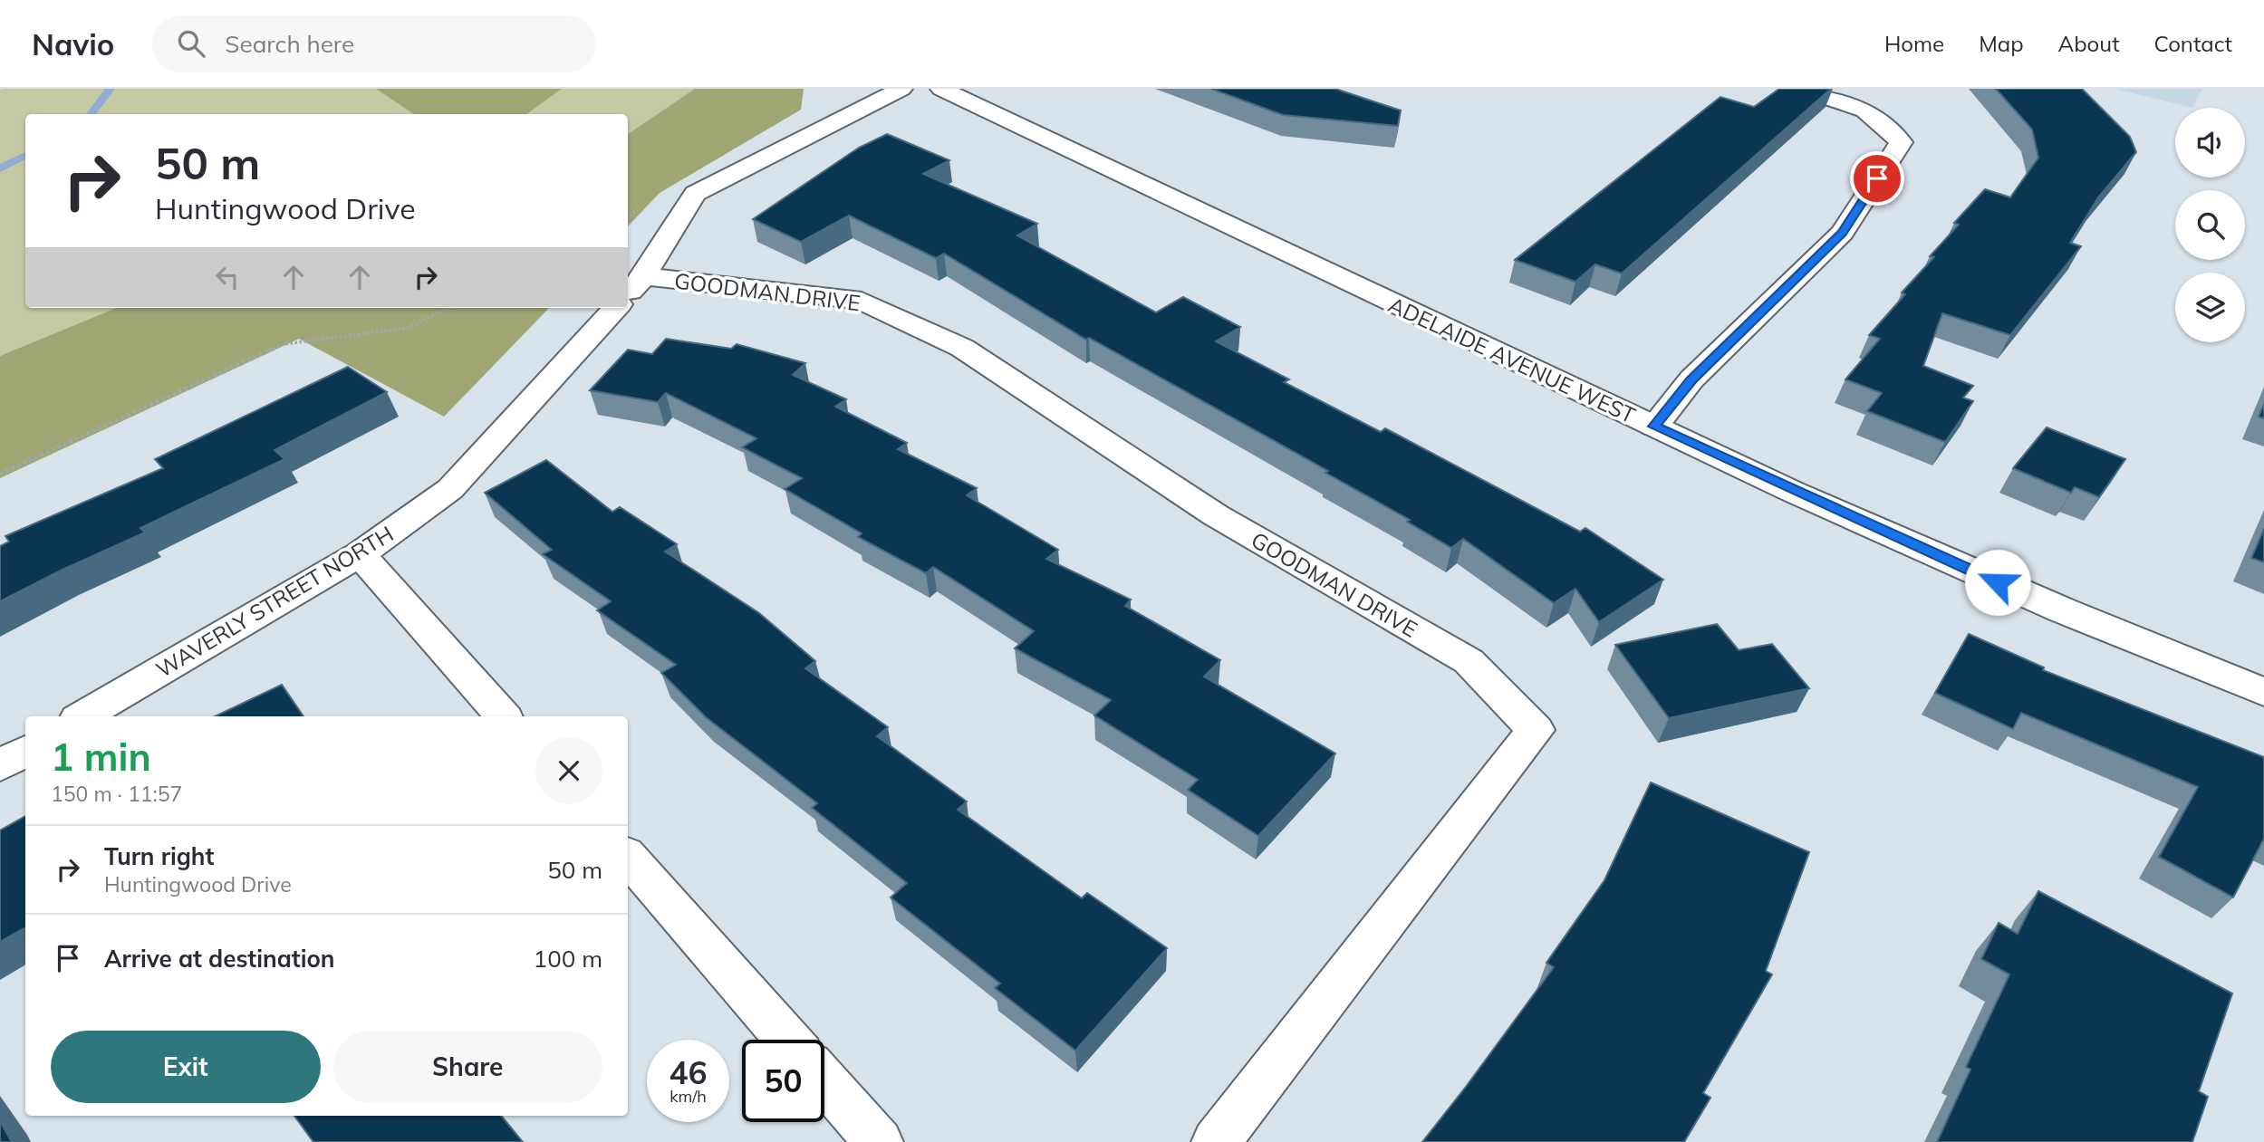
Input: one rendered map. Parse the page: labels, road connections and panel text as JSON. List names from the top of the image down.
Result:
{
  "streets": {
    "street": ["GOODMAN DRIVE", "ADELAIDE AVENUE WEST", "WAVERLY STREET NORTH"]
  },
  "page": {
    "header": "Navio",
    "search": "Search here",
    "nav": [
      "Home",
      "Map",
      "About",
      "Contact"
    ],
    "turn": ["50 m", "Huntingwood Drive"],
    "heading": ["1 min", "150 m · 11:57"],
    "list": [
      {
        "name": "Turn right",
        "note": "Huntingwood Drive",
        "value": "50 m"
      },
      {
        "name": "Arrive at destination",
        "value": "100 m"
      }
    ],
    "buttons": ["Exit", "Share"],
    "speed": "46 km/h",
    "limit": "50"
  }
}
